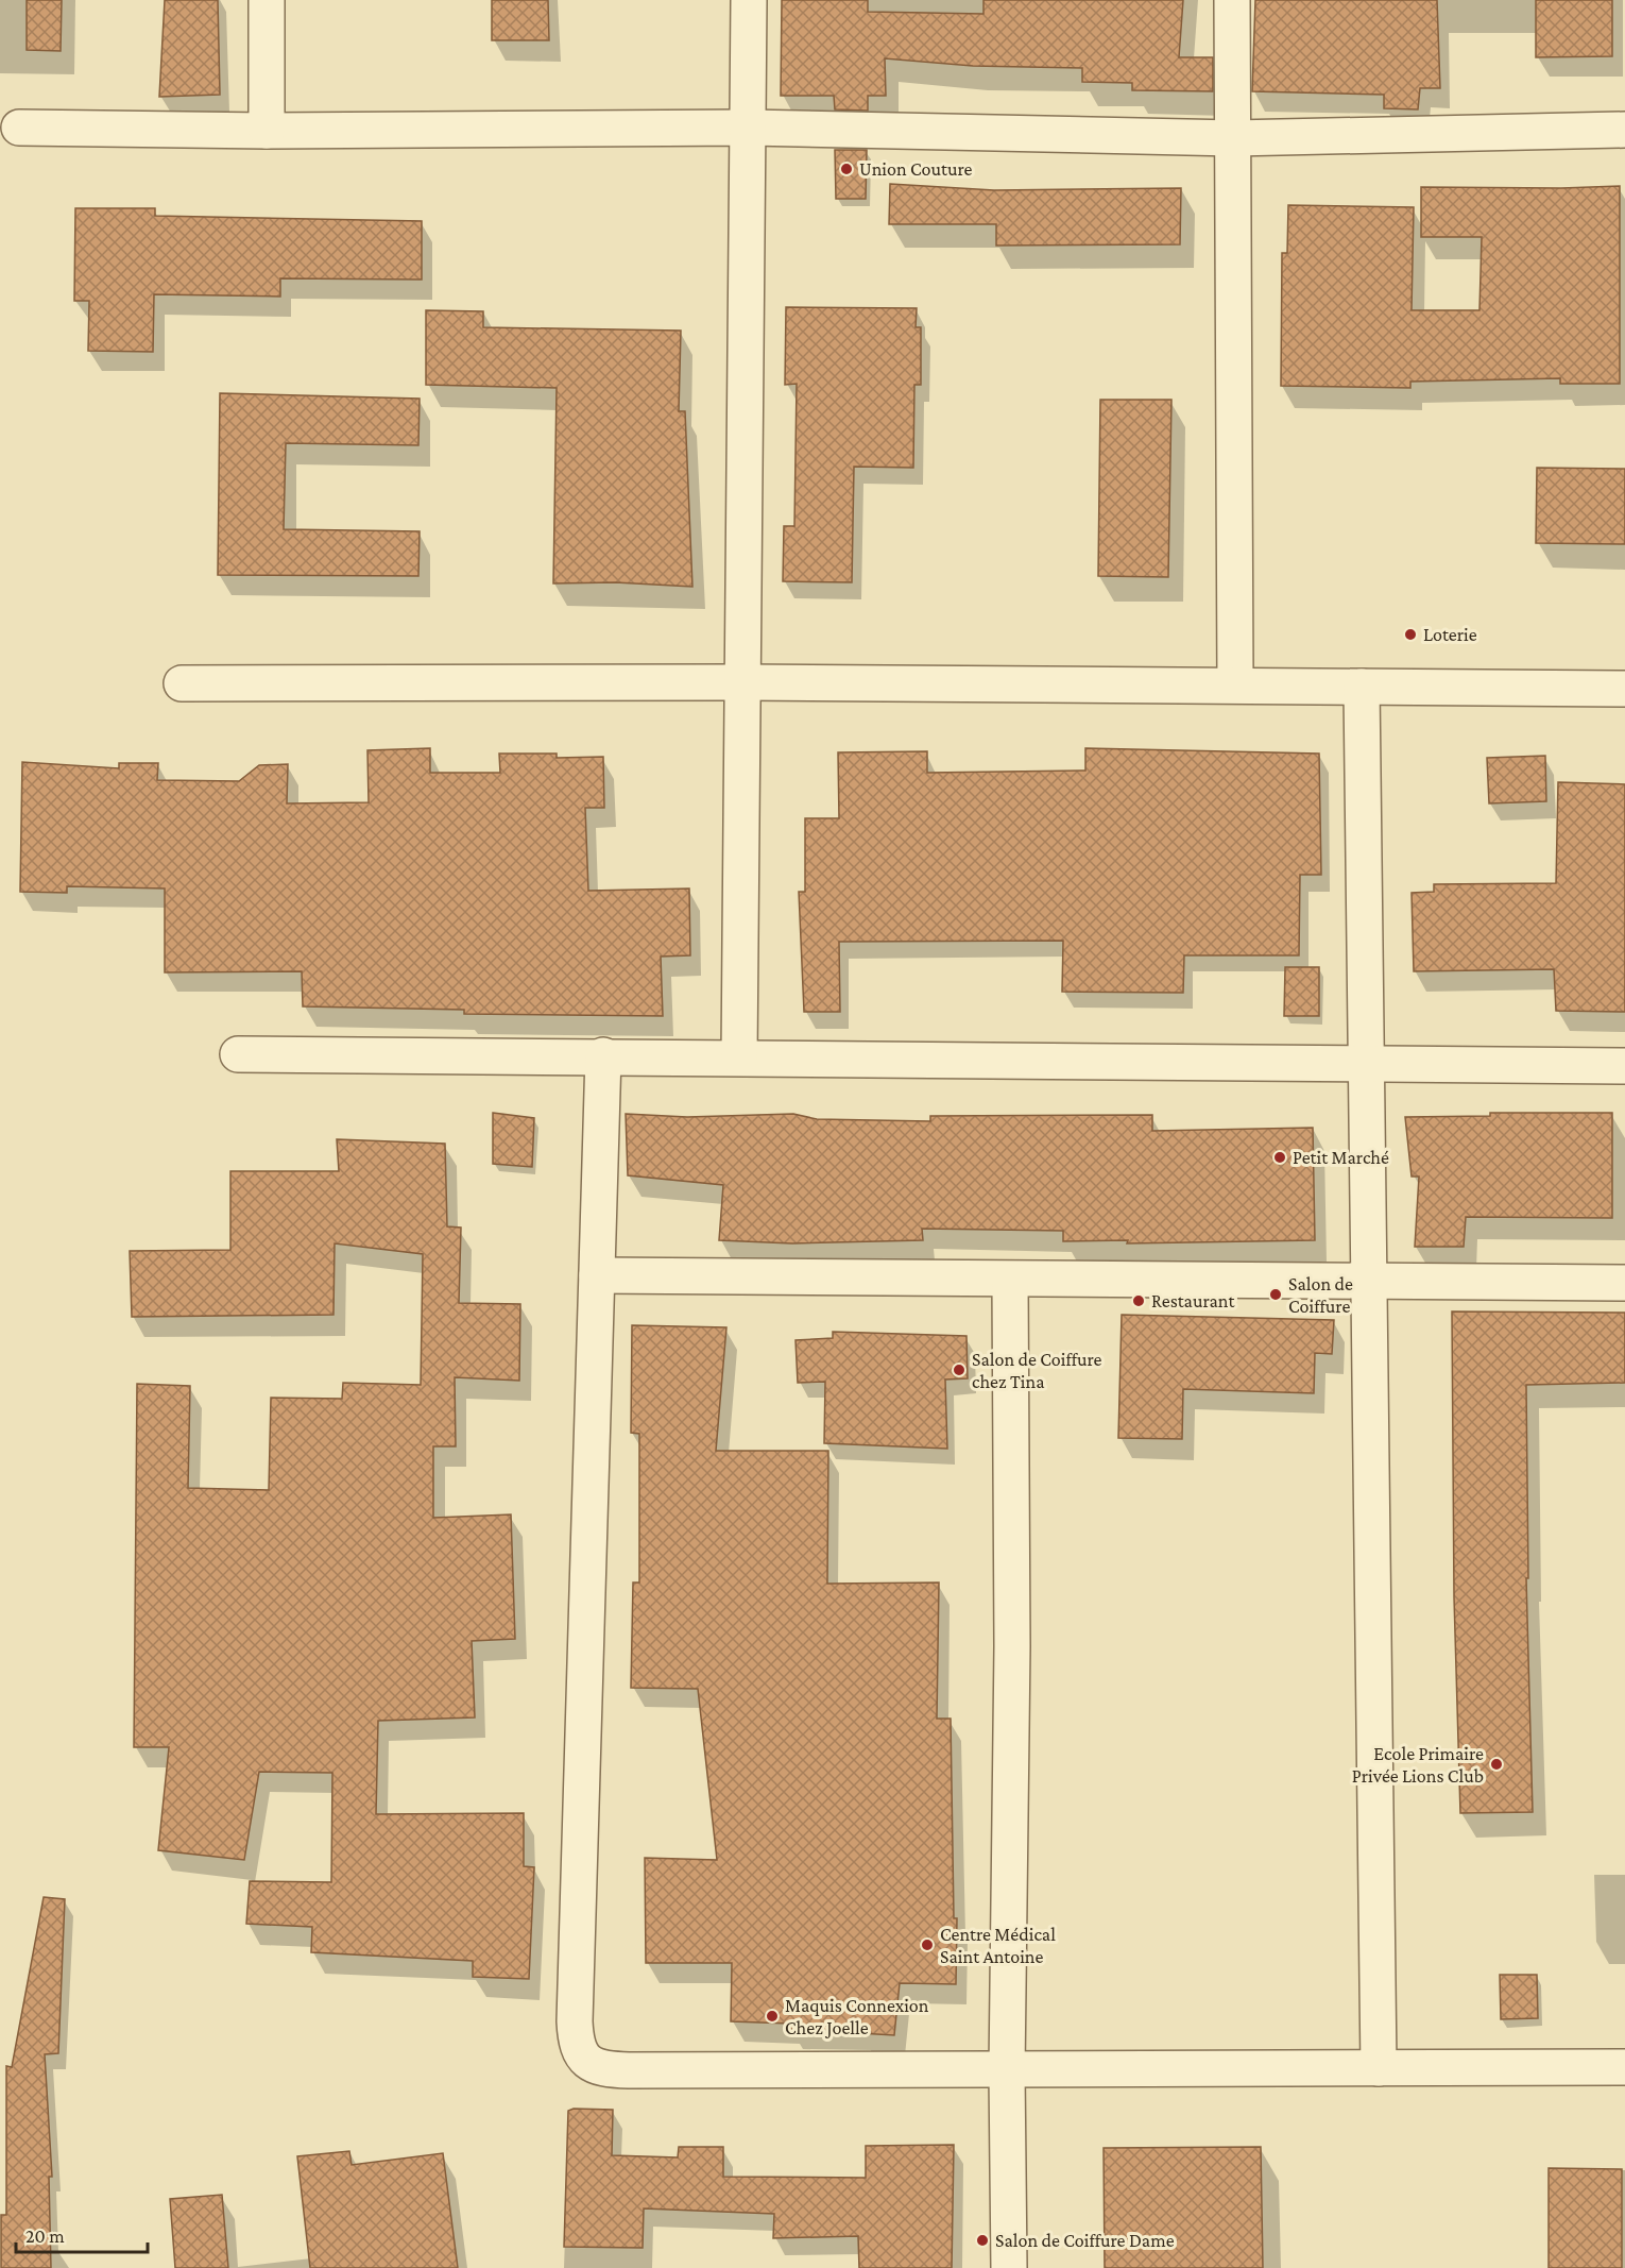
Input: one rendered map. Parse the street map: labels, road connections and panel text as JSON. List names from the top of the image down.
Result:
{
  "places": [
    "Union Couture",
    "Loterie",
    "Petit Marché",
    "Salon de Coiffure",
    "Restaurant",
    "Salon de Coiffure chez Tina",
    "Ecole Primaire Privée Lions Club",
    "Centre Médical Saint Antoine",
    "Maquis Connexion Chez Joelle",
    "Salon de Coiffure Dame"
  ],
  "scale_bar": "20 m"
}
